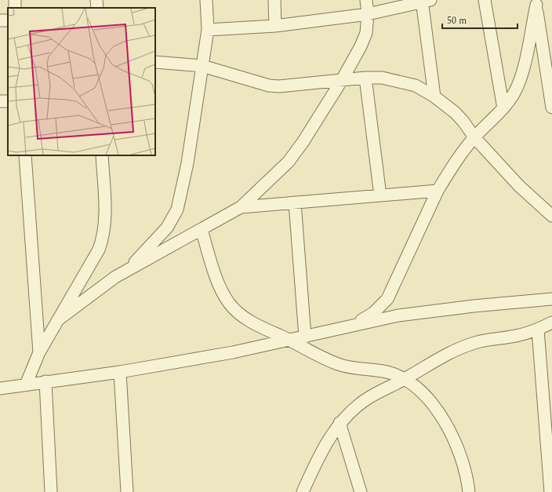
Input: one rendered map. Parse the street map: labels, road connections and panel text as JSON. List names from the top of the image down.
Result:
{
  "scale_bar": "50 m"
}
